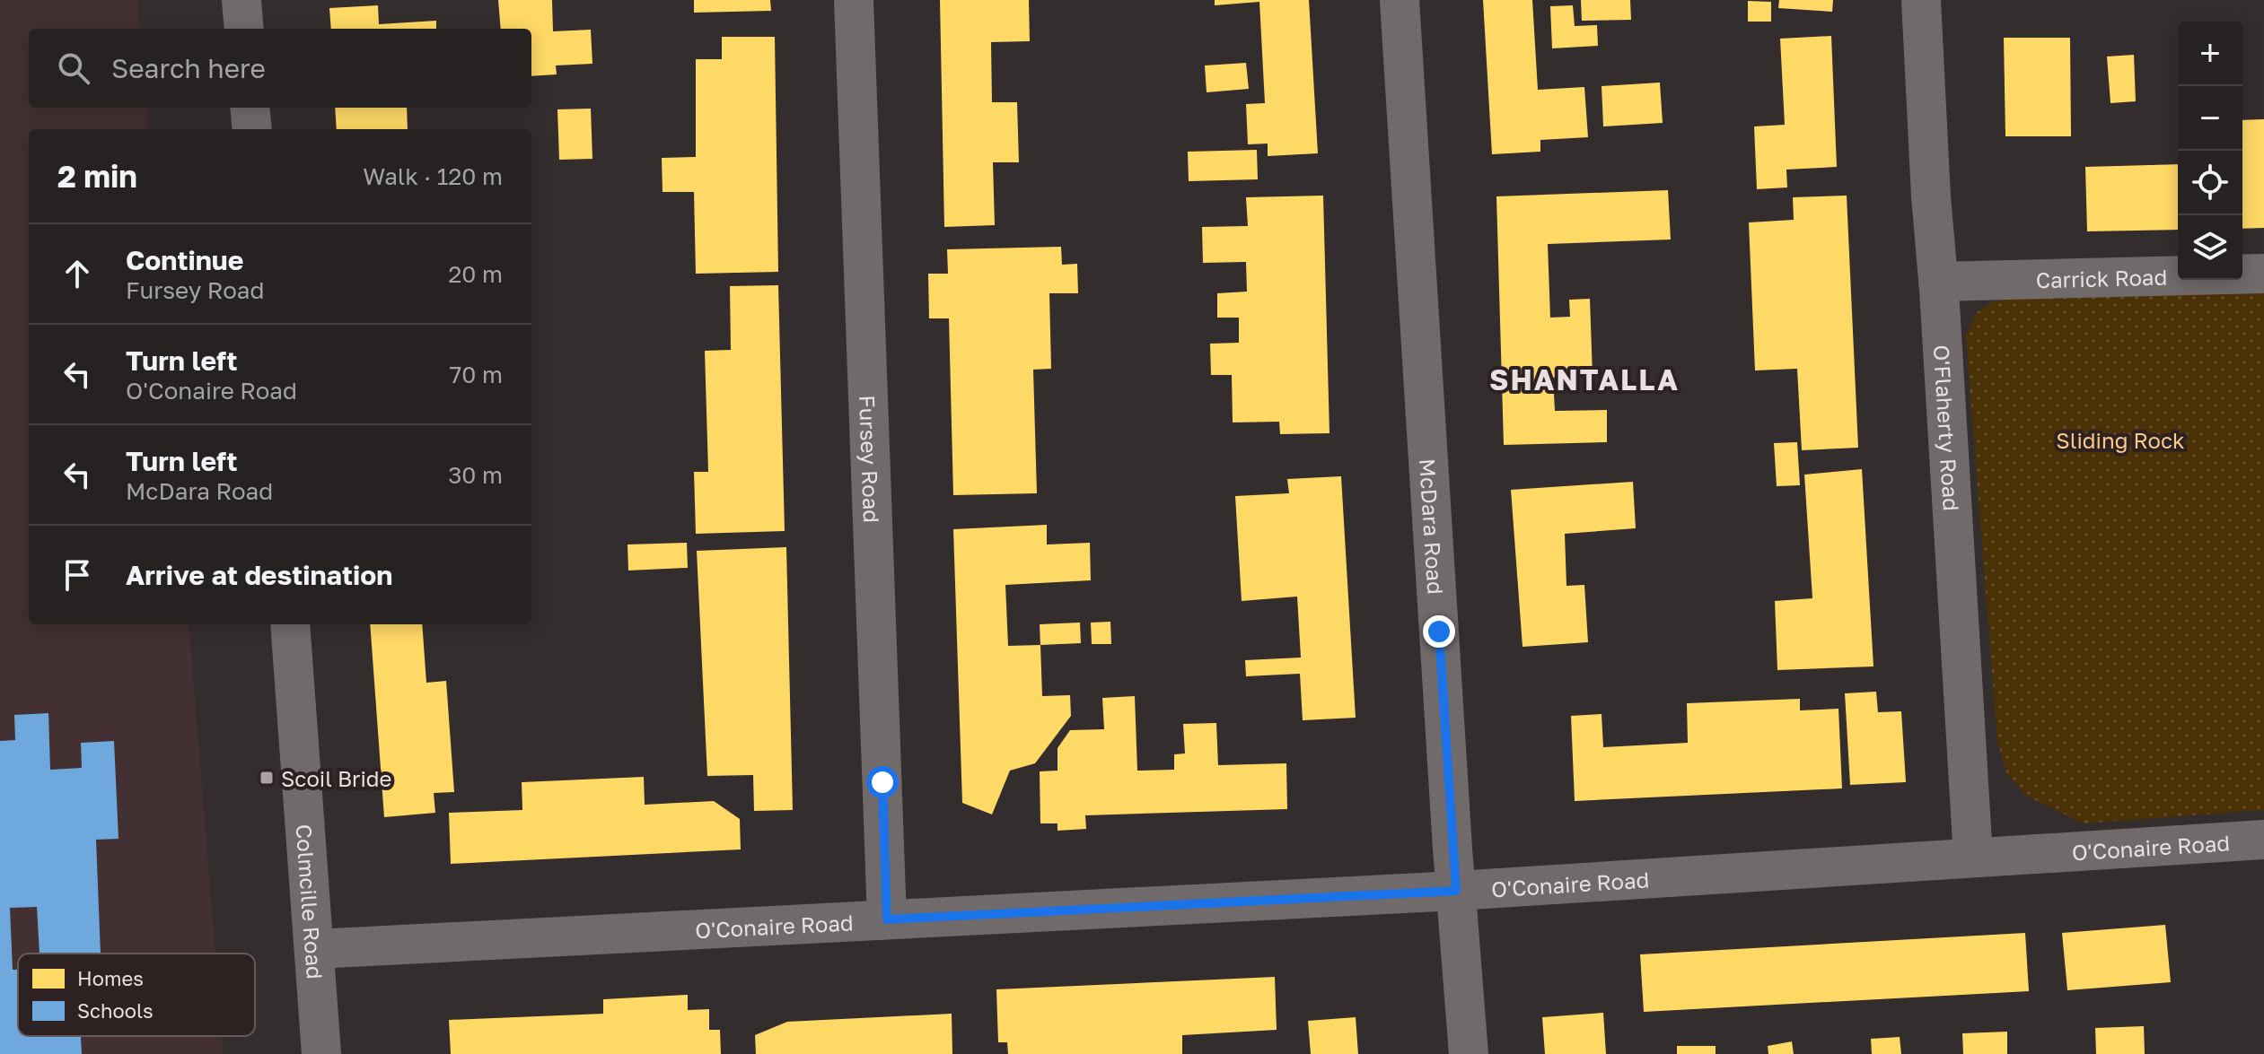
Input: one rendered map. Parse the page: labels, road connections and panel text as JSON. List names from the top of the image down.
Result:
{
  "streets": {
    "street": [
      "Carrick Road",
      "O'Flaherty Road",
      "Fursey Road",
      "McDara Road",
      "O'Conaire Road",
      "Colmcille Road"
    ]
  },
  "crossings": [
    ["Carrick Road", "O'Flaherty Road"],
    ["O'Flaherty Road", "O'Conaire Road"],
    ["Fursey Road", "O'Conaire Road"],
    ["McDara Road", "O'Conaire Road"],
    ["O'Conaire Road", "Colmcille Road"]
  ],
  "districts": ["SHANTALLA"],
  "parks": ["Sliding Rock"],
  "places": {
    "transit": ["Scoil Bride"]
  },
  "legend": ["Homes", "Schools"],
  "page": {
    "map_buttons": ["+", "−"],
    "search": "Search here",
    "heading": ["2 min", "Walk · 120 m"],
    "list": [
      ["Continue", "Fursey Road", "20 m"],
      ["Turn left", "O'Conaire Road", "70 m"],
      ["Turn left", "McDara Road", "30 m"],
      "Arrive at destination"
    ]
  }
}
